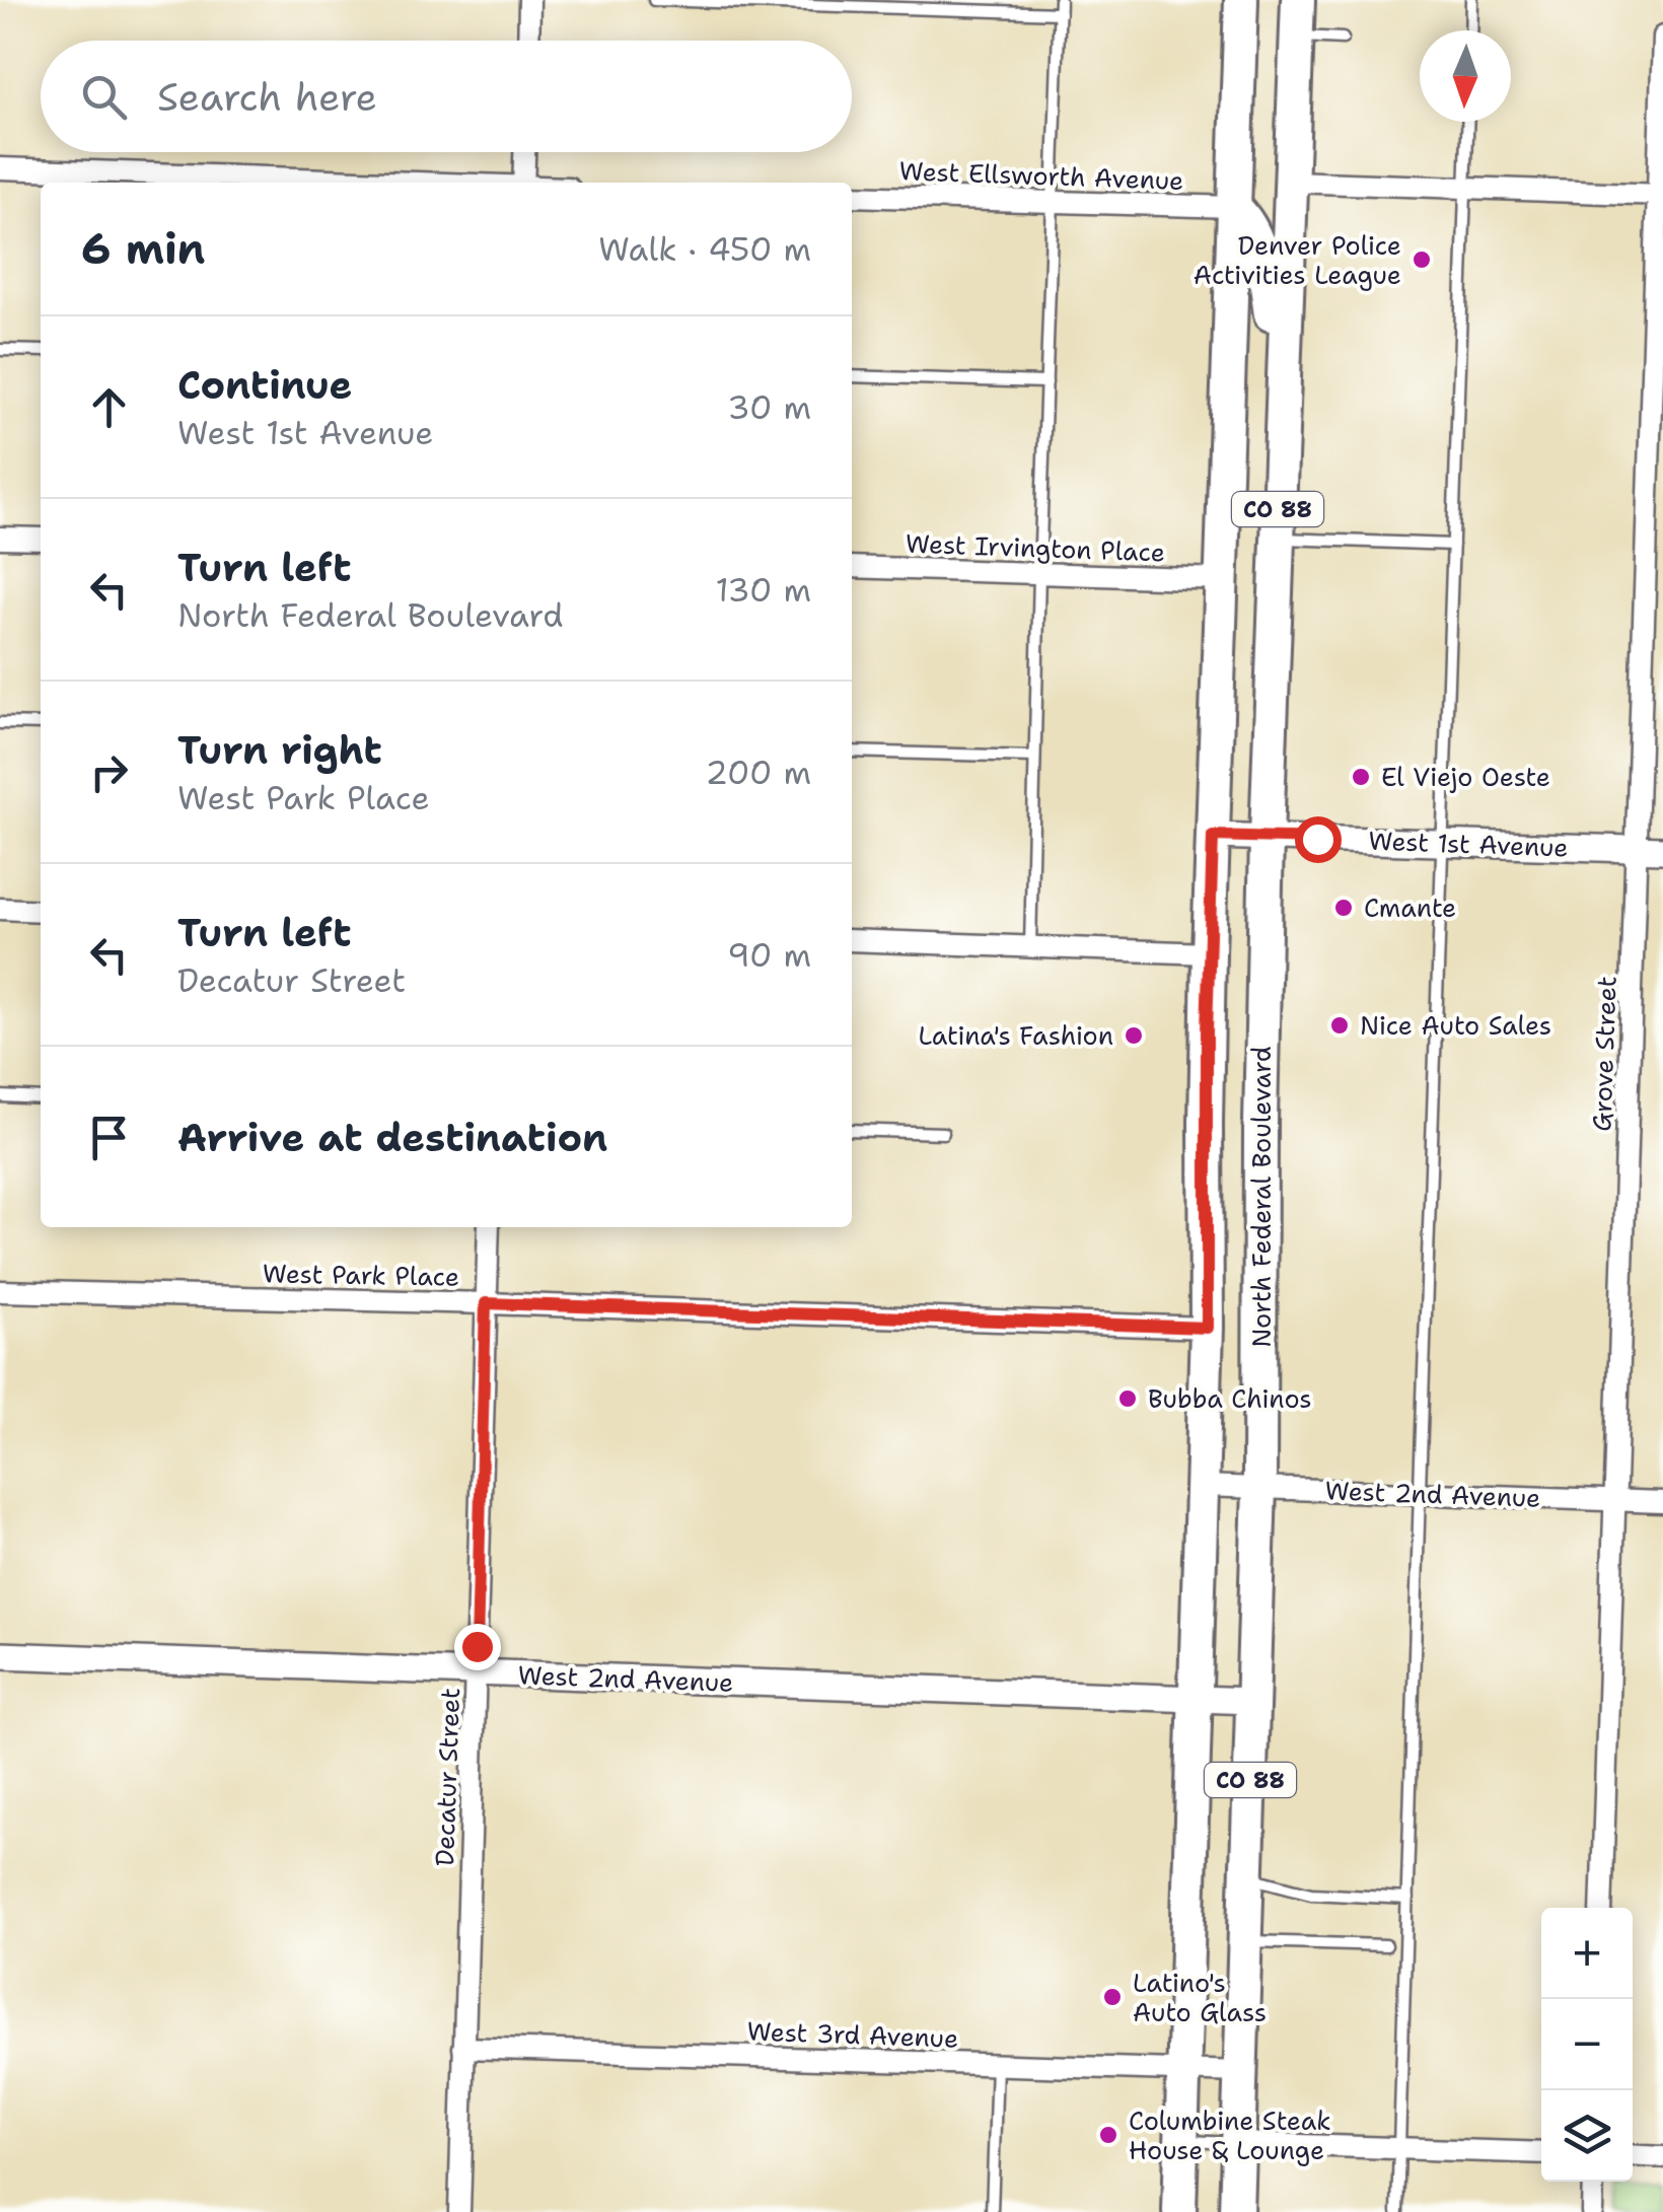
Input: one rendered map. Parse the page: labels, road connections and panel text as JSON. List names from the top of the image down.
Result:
{
  "streets": {
    "main road": ["CO 88", "North Federal Boulevard"],
    "street": [
      "West Ellsworth Avenue",
      "West Irvington Place",
      "West 1st Avenue",
      "Grove Street",
      "West Park Place",
      "West 2nd Avenue",
      "Decatur Street",
      "West 3rd Avenue"
    ]
  },
  "crossings": [
    ["West Ellsworth Avenue", "CO 88"],
    ["CO 88", "West Irvington Place"],
    ["CO 88", "West 1st Avenue"],
    ["CO 88", "North Federal Boulevard"],
    ["CO 88", "West Park Place"],
    ["CO 88", "West 2nd Avenue"],
    ["CO 88", "West 3rd Avenue"],
    ["West 1st Avenue", "Grove Street"],
    ["West 1st Avenue", "North Federal Boulevard"],
    ["Grove Street", "West 2nd Avenue"],
    ["North Federal Boulevard", "West 2nd Avenue"],
    ["North Federal Boulevard", "West 3rd Avenue"],
    ["West Park Place", "Decatur Street"],
    ["West 2nd Avenue", "Decatur Street"],
    ["Decatur Street", "West 3rd Avenue"]
  ],
  "places": [
    "Denver Police Activities League",
    "El Viejo Oeste",
    "Cmante",
    "Nice Auto Sales",
    "Latina's Fashion",
    "Bubba Chinos",
    "Latino's Auto Glass",
    "Columbine Steak House & Lounge"
  ],
  "north": "bottom",
  "page": {
    "search": "Search here",
    "heading": ["6 min", "Walk · 450 m"],
    "list": [
      ["Continue", "West 1st Avenue", "30 m"],
      ["Turn left", "North Federal Boulevard", "130 m"],
      ["Turn right", "West Park Place", "200 m"],
      ["Turn left", "Decatur Street", "90 m"],
      "Arrive at destination"
    ],
    "map_buttons": ["+", "−"]
  }
}
